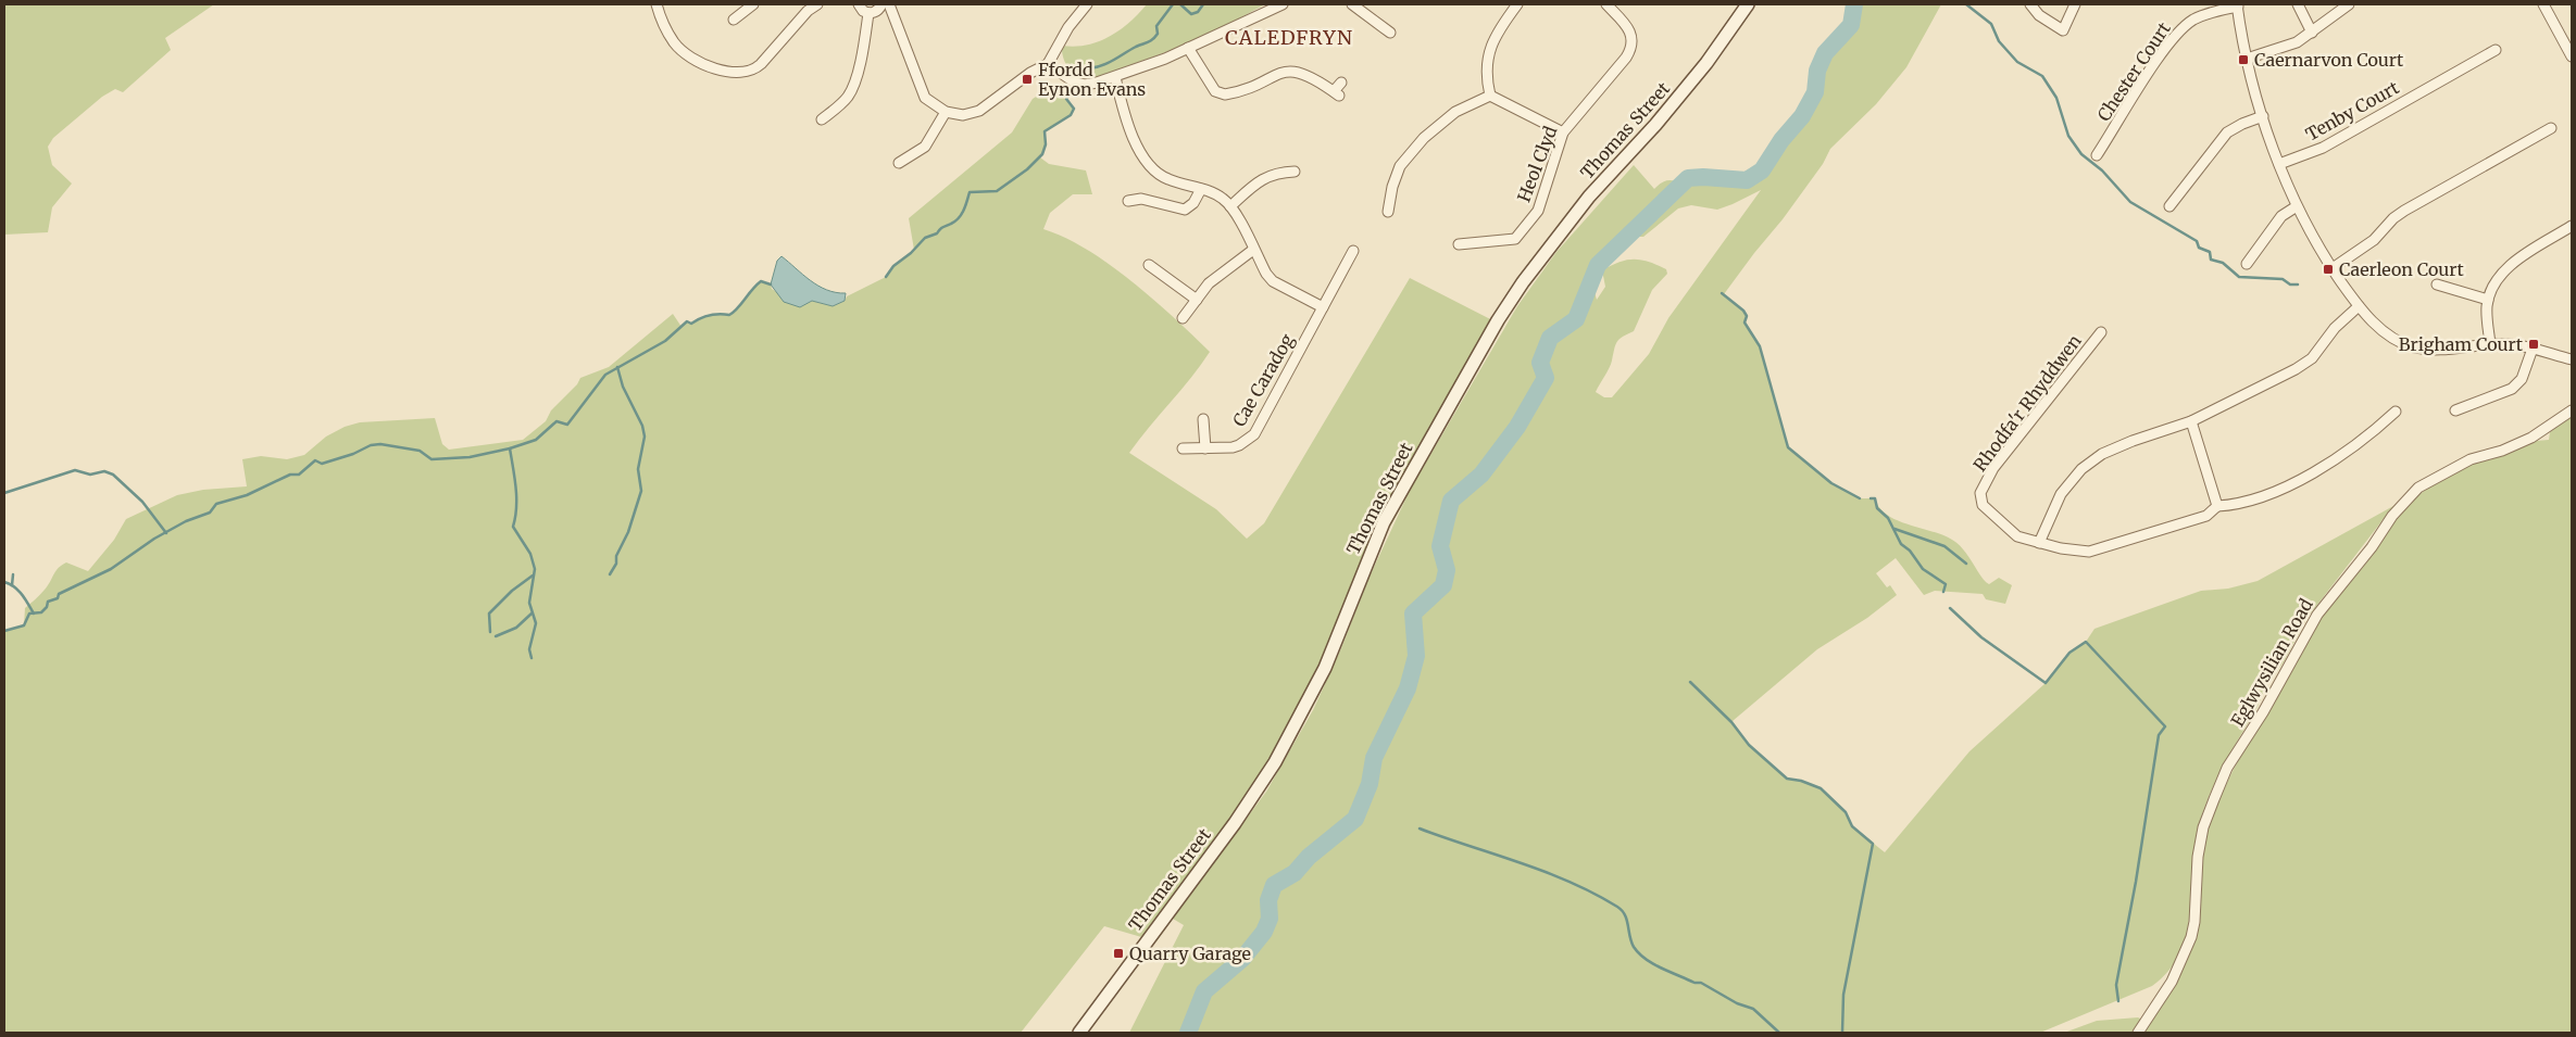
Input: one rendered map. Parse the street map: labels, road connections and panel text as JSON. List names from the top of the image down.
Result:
{
  "streets": {
    "main road": ["Thomas Street"],
    "street": [
      "Chester Court",
      "Tenby Court",
      "Heol Clyd",
      "Cae Caradog",
      "Rhodfa'r Rhyddwen",
      "Eglwysilian Road"
    ]
  },
  "districts": ["CALEDFRYN"],
  "places": {
    "transit": [
      "Caernarvon Court",
      "Ffordd Eynon Evans",
      "Caerleon Court",
      "Brigham Court",
      "Quarry Garage"
    ]
  }
}
